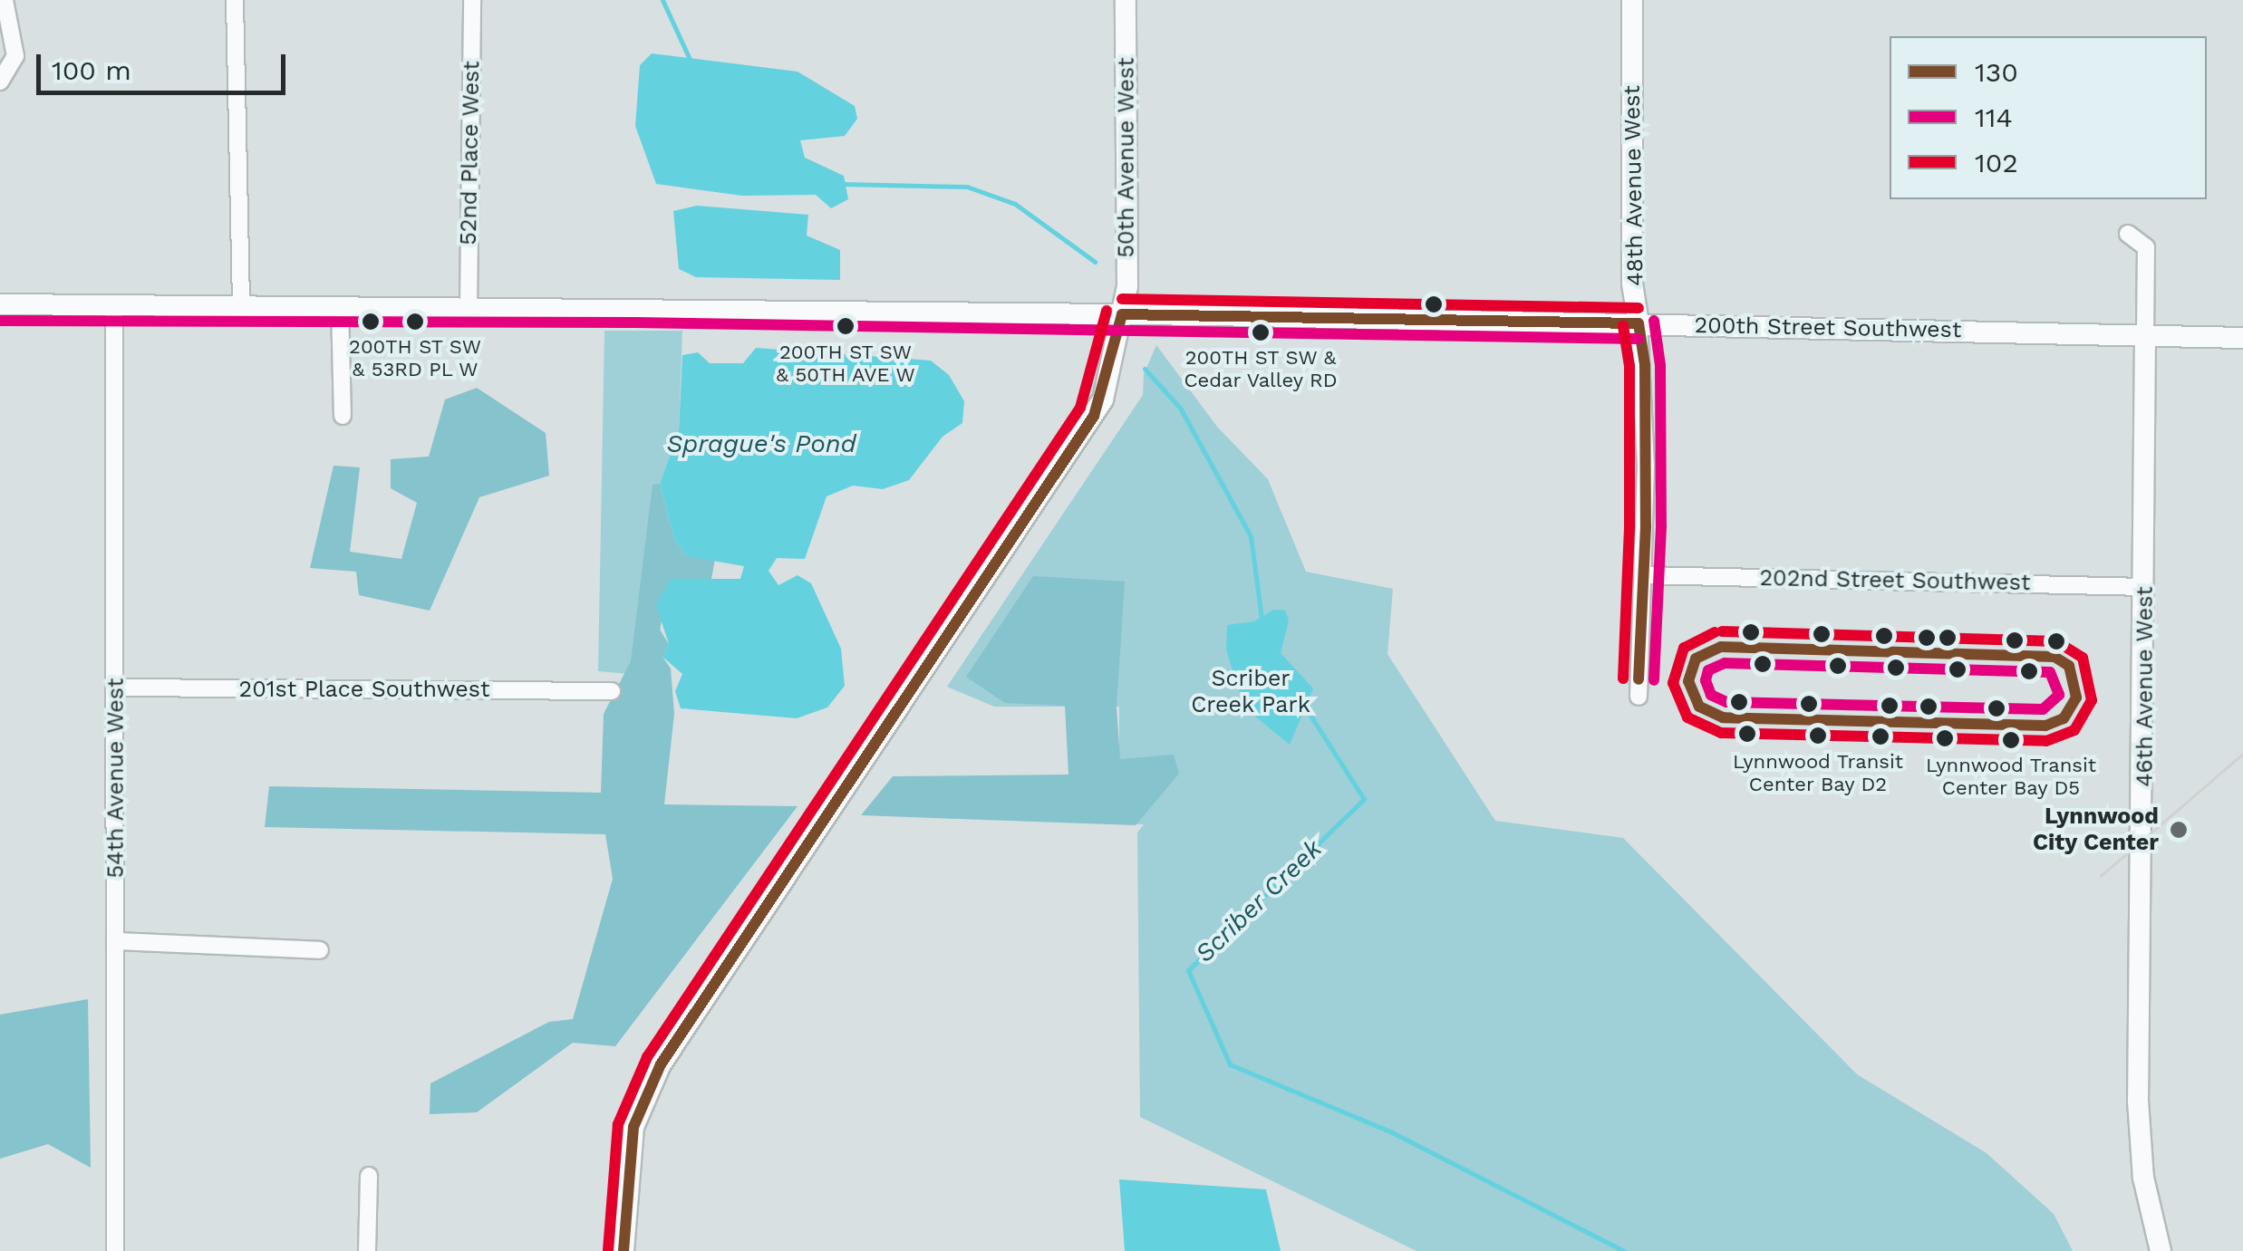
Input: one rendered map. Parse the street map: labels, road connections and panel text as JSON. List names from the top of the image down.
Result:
{
  "streets": {
    "street": [
      "52nd Place West",
      "50th Avenue West",
      "48th Avenue West",
      "200th Street Southwest",
      "202nd Street Southwest",
      "46th Avenue West",
      "201st Place Southwest",
      "54th Avenue West"
    ]
  },
  "crossings": [
    ["52nd Place West", "200th Street Southwest"],
    ["50th Avenue West", "200th Street Southwest"],
    ["48th Avenue West", "200th Street Southwest"],
    ["48th Avenue West", "202nd Street Southwest"],
    ["200th Street Southwest", "46th Avenue West"],
    ["200th Street Southwest", "54th Avenue West"],
    ["202nd Street Southwest", "46th Avenue West"],
    ["201st Place Southwest", "54th Avenue West"]
  ],
  "water": ["Sprague's Pond", "Scriber Creek"],
  "parks": ["Scriber Creek Park"],
  "places": [
    "200TH ST SW & 53RD PL W",
    "200TH ST SW & 50TH AVE W",
    "200TH ST SW & Cedar Valley RD",
    "Lynnwood Transit Center Bay D2",
    "Lynnwood Transit Center Bay D5",
    "Lynnwood City Center"
  ],
  "lines": ["transit line 102", "transit line 130", "transit line 114"],
  "legend": ["130", "114", "102"],
  "scale_bar": "100 m"
}
